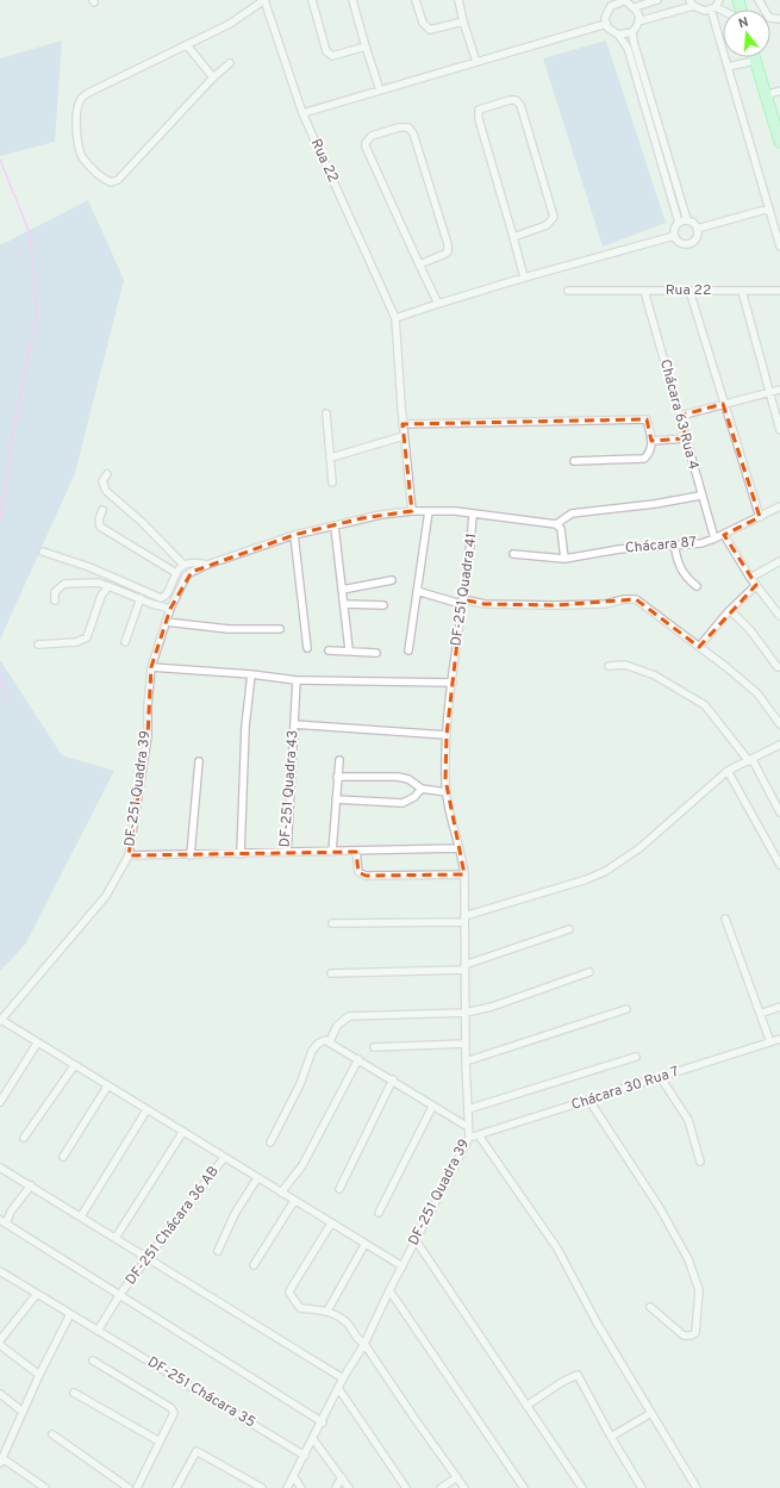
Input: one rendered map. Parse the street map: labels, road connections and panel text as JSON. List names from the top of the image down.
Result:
{
  "streets": {
    "street": [
      "Rua 22",
      "Chácara 63 Rua 4",
      "Chácara 87",
      "DF-251 Quadra 41",
      "DF-251 Quadra 39",
      "DF-251 Quadra 43",
      "Chácara 30 Rua 7",
      "DF-251 Chácara 36 AB",
      "DF-251 Chácara 35"
    ]
  },
  "crossings": [
    ["Rua 22", "Chácara 63 Rua 4"],
    ["Chácara 63 Rua 4", "Chácara 87"],
    ["DF-251 Quadra 41", "DF-251 Quadra 39"],
    ["DF-251 Quadra 39", "DF-251 Quadra 43"],
    ["DF-251 Quadra 39", "Chácara 30 Rua 7"],
    ["DF-251 Quadra 39", "DF-251 Chácara 35"]
  ],
  "north": "top"
}
